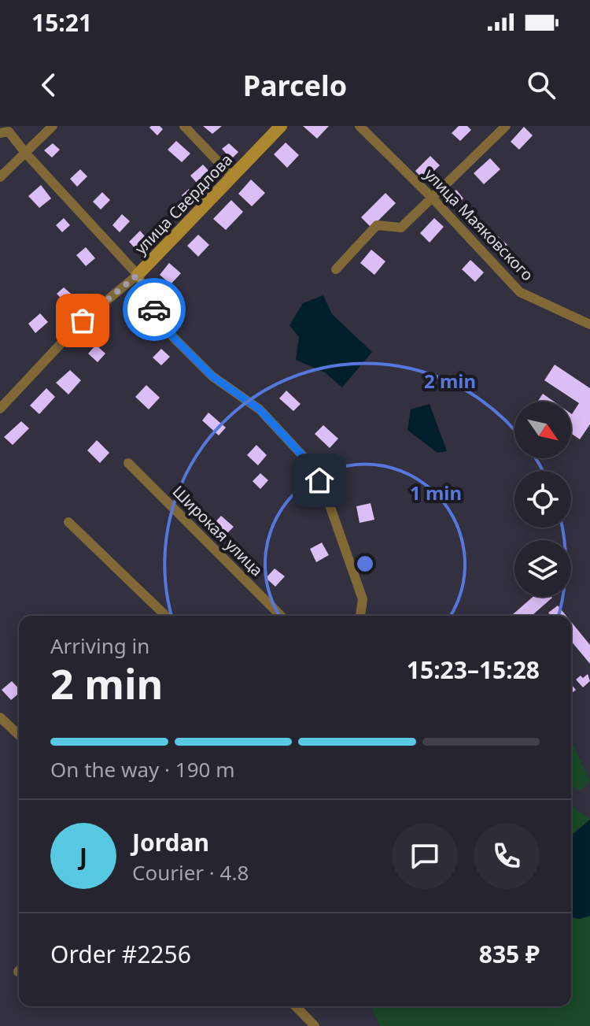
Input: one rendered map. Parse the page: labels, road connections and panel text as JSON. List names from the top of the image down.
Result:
{
  "streets": {
    "street": ["улица Свердлова", "улица Маяковского", "Широкая улица"]
  },
  "north": "bottom right",
  "page": {
    "status": "15:21",
    "header": "Parcelo",
    "heading": ["2 min", "Arriving in", "15:23–15:28"],
    "panel": [
      "Jordan",
      "Courier · 4.8",
      "Order #2256",
      "835 ₽"
    ],
    "bar": "On the way · 190 m",
    "round": "J"
  },
  "rings": ["2 min", "1 min"]
}
